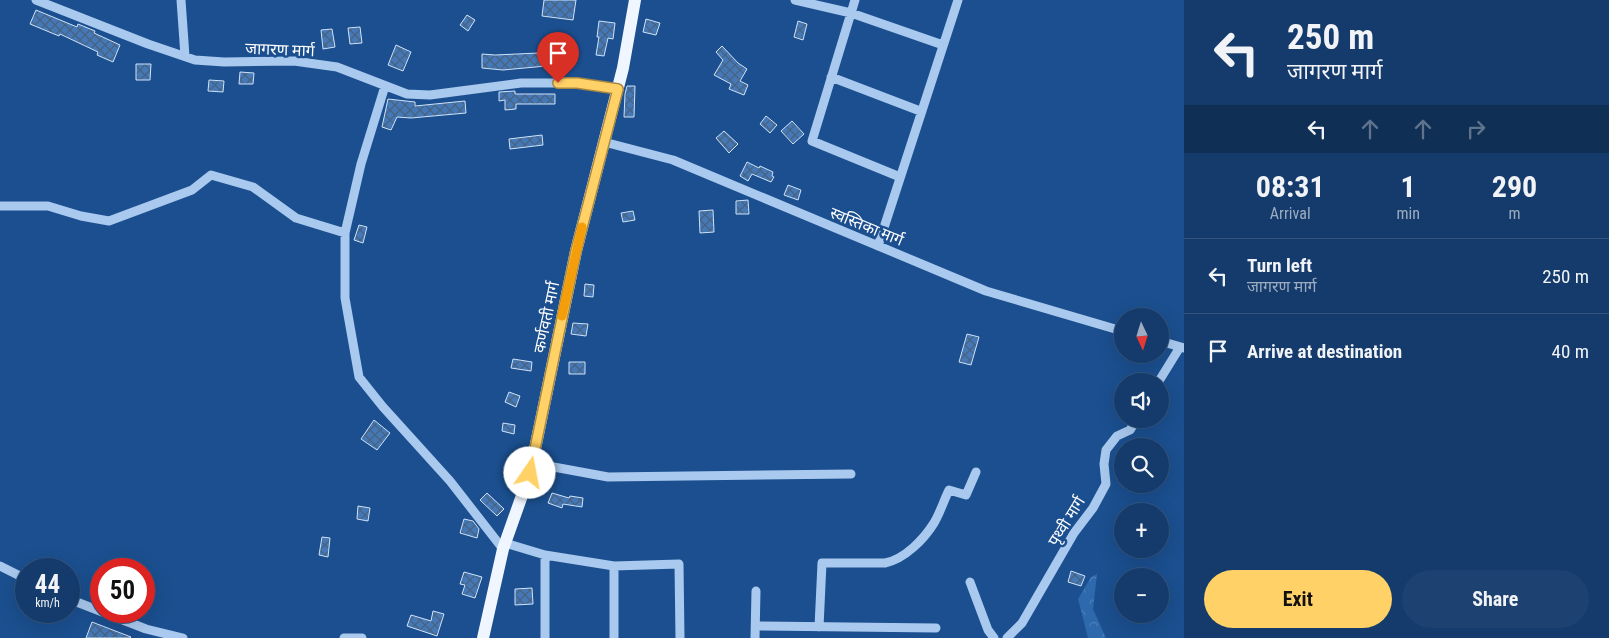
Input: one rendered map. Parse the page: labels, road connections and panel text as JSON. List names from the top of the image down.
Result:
{
  "streets": {
    "main road": ["कर्णवती मार्ग"],
    "street": ["जागरण मार्ग", "स्वस्तिका मार्ग", "पृथ्वी मार्ग"]
  },
  "crossings": [
    ["जागरण मार्ग", "कर्णवती मार्ग"],
    ["स्वस्तिका मार्ग", "कर्णवती मार्ग"]
  ],
  "north": "bottom",
  "page": {
    "turn": ["250 m", "जागरण मार्ग"],
    "eta": [
      "08:31",
      "Arrival",
      "1",
      "min",
      "290",
      "m"
    ],
    "list": [
      {
        "name": "Turn left",
        "note": "जागरण मार्ग",
        "value": "250 m"
      },
      {
        "name": "Arrive at destination",
        "value": "40 m"
      }
    ],
    "map_buttons": ["+", "−"],
    "speed": "44 km/h",
    "limit": "50",
    "buttons": ["Exit", "Share"]
  }
}
